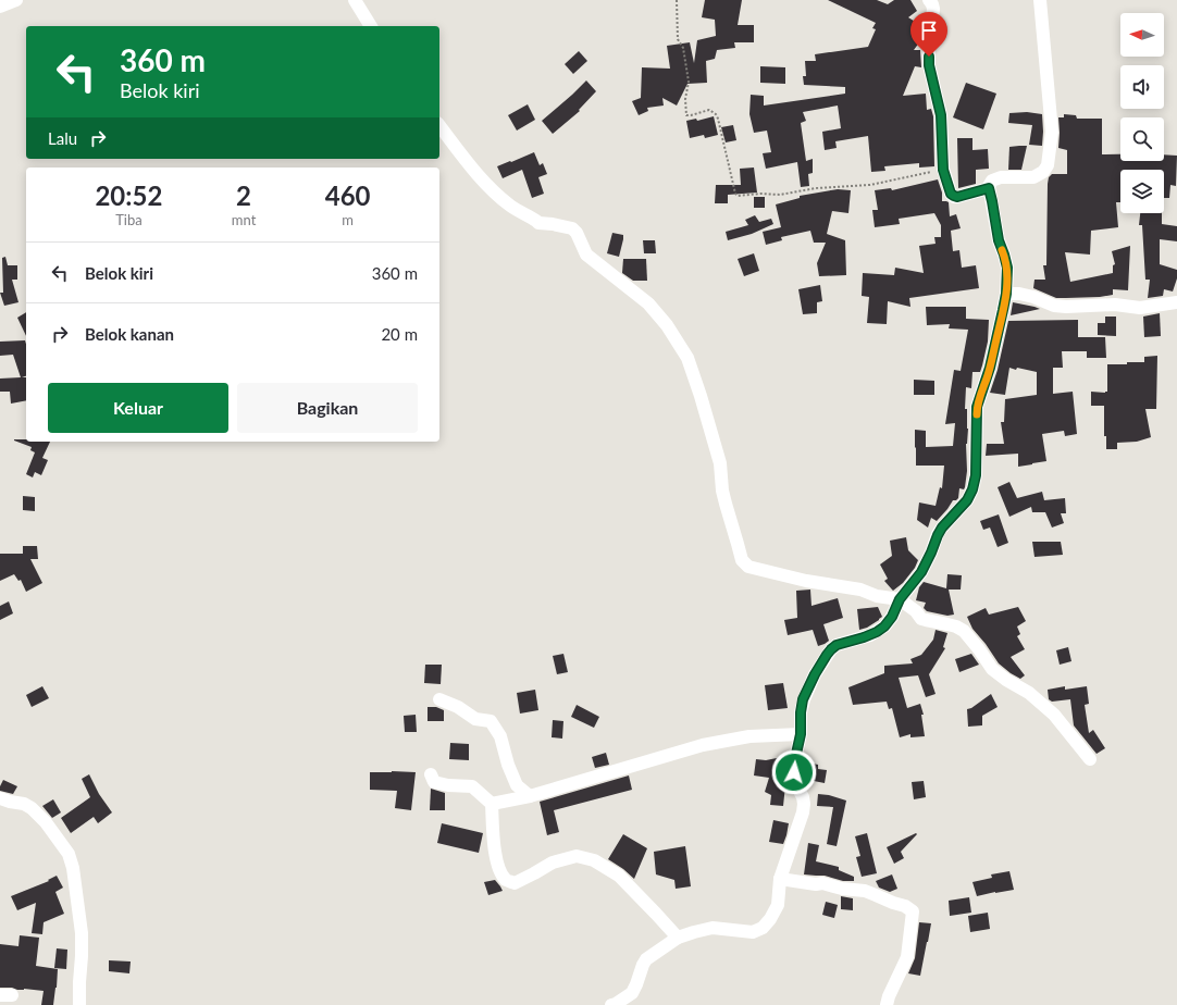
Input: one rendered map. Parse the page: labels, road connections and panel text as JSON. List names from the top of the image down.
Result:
{
  "north": "left",
  "page": {
    "turn": ["360 m", "Belok kiri"],
    "then": "Lalu",
    "eta": [
      "20:52",
      "Tiba",
      "2",
      "mnt",
      "460",
      "m"
    ],
    "list": [
      {
        "name": "Belok kiri",
        "value": "360 m"
      },
      {
        "name": "Belok kanan",
        "value": "20 m"
      }
    ],
    "buttons": ["Keluar", "Bagikan"]
  }
}
